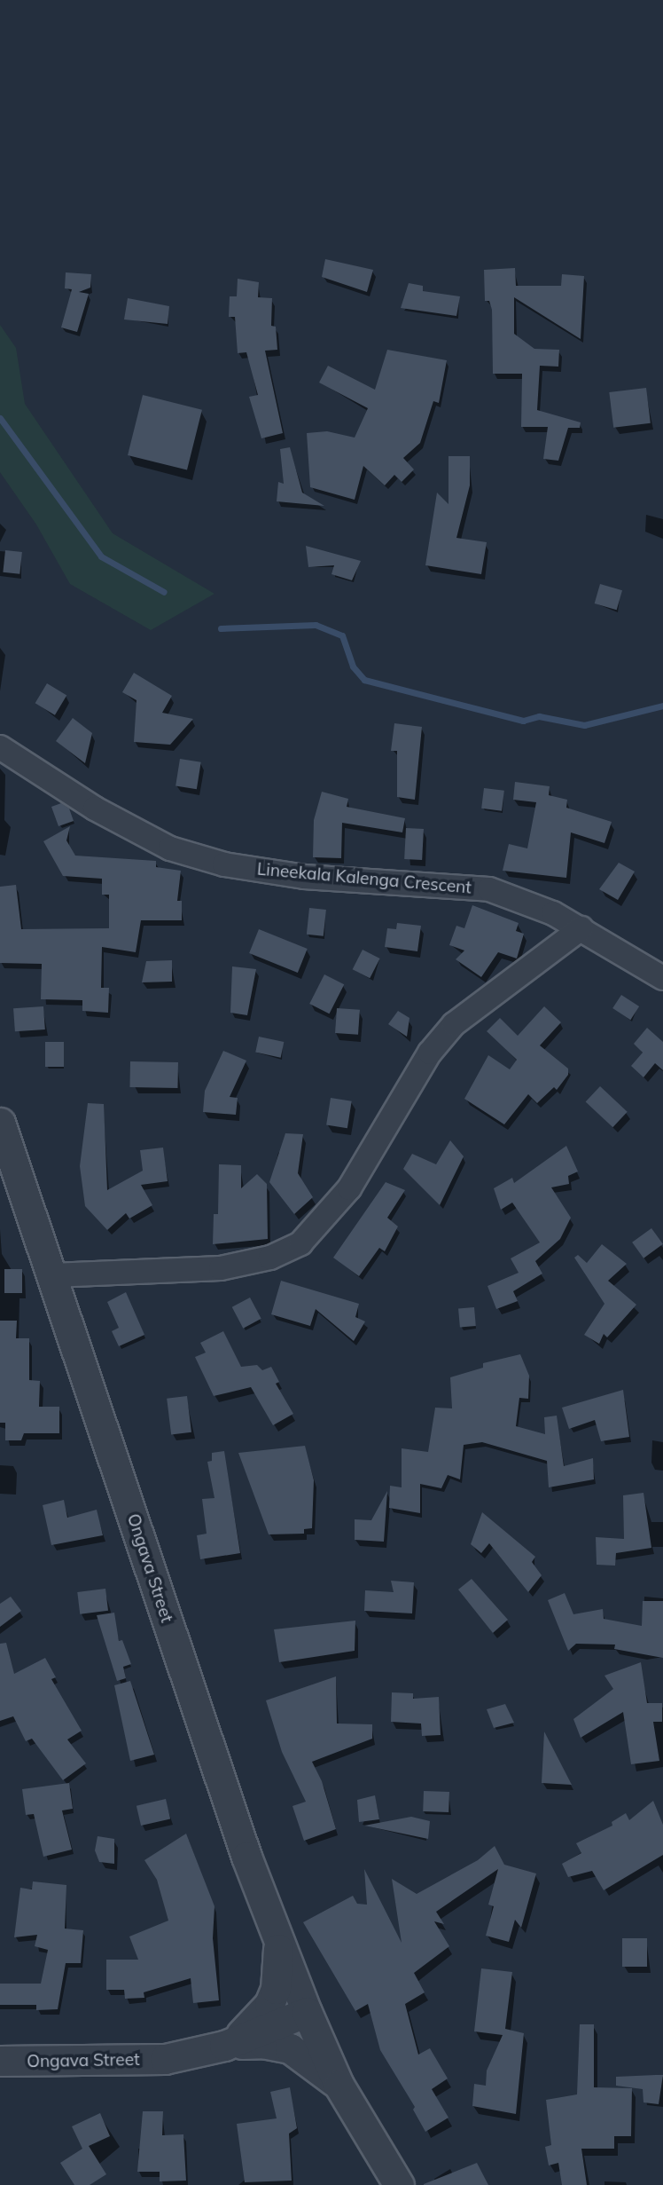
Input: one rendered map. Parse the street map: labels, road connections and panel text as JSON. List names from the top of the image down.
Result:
{
  "streets": {
    "street": ["Lineekala Kalenga Crescent", "Ongava Street"]
  }
}
